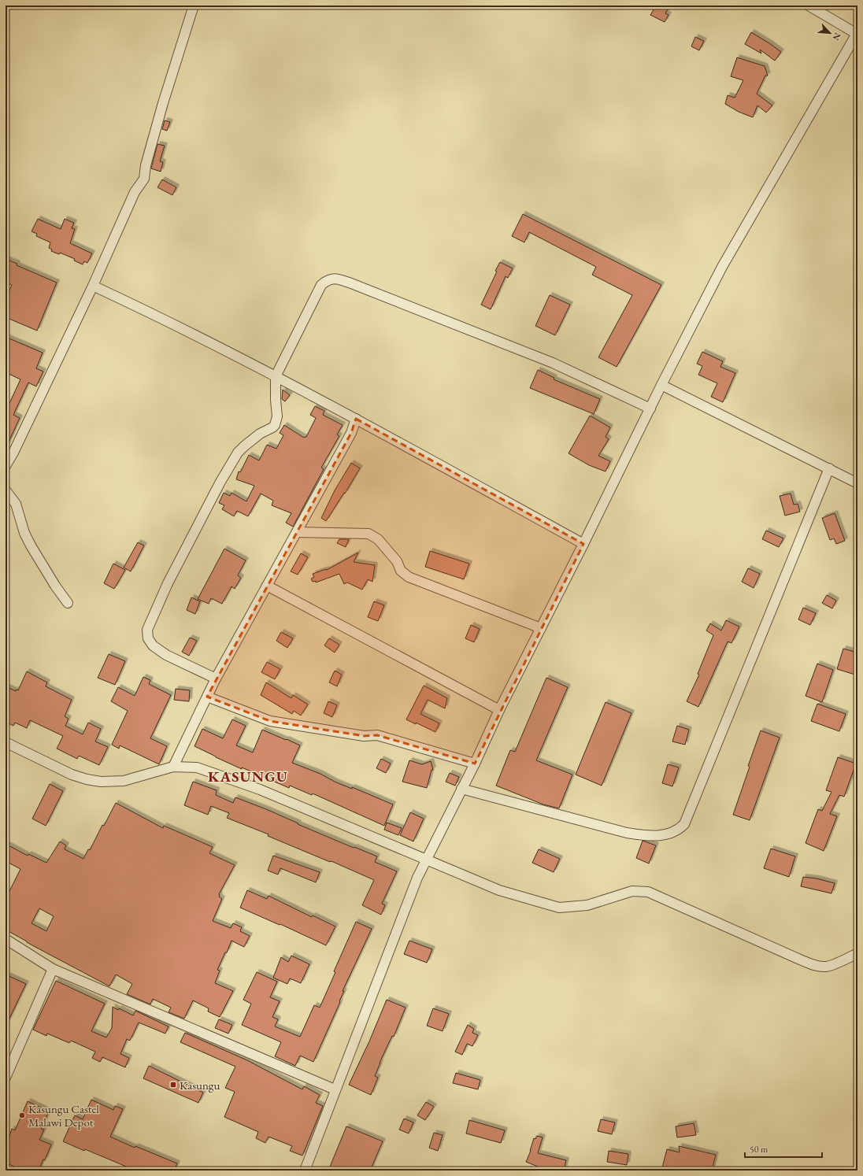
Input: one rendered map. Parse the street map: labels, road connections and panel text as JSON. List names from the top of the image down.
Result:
{
  "districts": ["KASUNGU"],
  "places": {
    "transit": ["Kasungu"],
    "other": ["Kasungu Castel Malawi Depot"]
  },
  "scale_bar": "50 m",
  "north": "bottom right"
}
